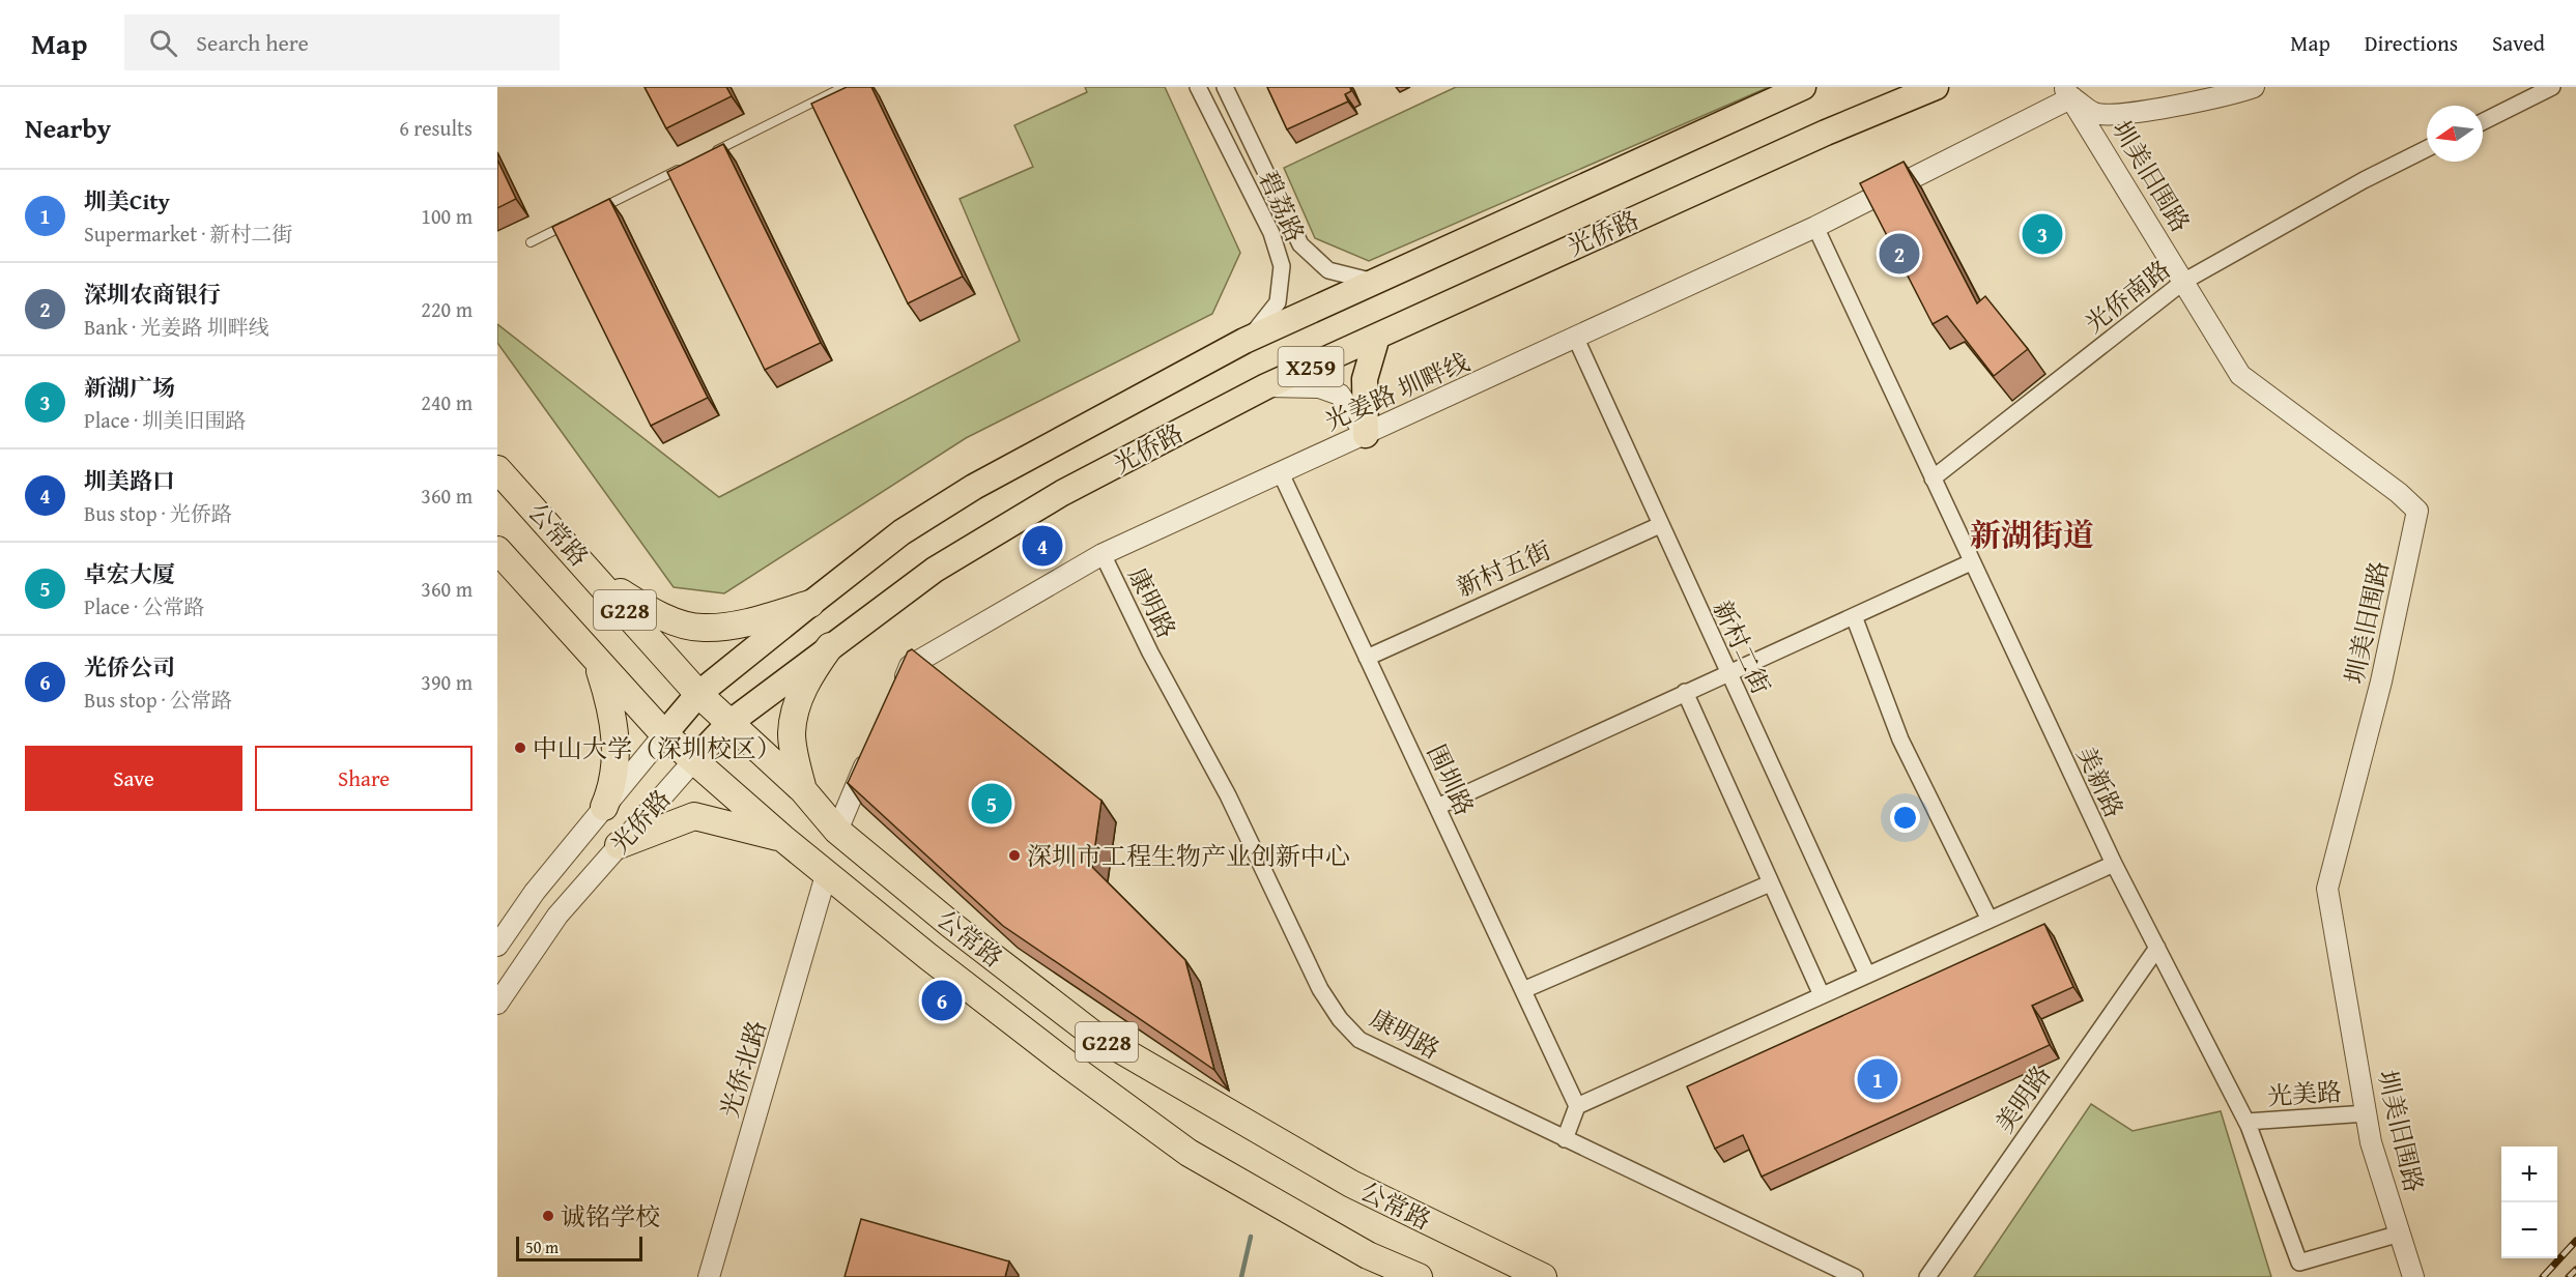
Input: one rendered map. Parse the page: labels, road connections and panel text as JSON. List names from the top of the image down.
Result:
{
  "streets": {
    "highway": ["公常路", "G228"],
    "main road": ["光侨路", "X259"],
    "street": [
      "圳美旧围路",
      "碧荔路",
      "光侨南路",
      "光姜路 圳畔线",
      "新村五街",
      "康明路",
      "新村二街",
      "围圳路",
      "美新路",
      "光侨北路",
      "光美路",
      "美明路"
    ]
  },
  "crossings": [
    ["圳美旧围路", "光侨南路"],
    ["圳美旧围路", "光姜路 圳畔线"],
    ["圳美旧围路", "美新路"],
    ["圳美旧围路", "光美路"],
    ["碧荔路", "光侨路"],
    ["光侨路", "公常路"],
    ["光侨南路", "美新路"],
    ["光姜路 圳畔线", "康明路"],
    ["光姜路 圳畔线", "新村二街"],
    ["光姜路 圳畔线", "围圳路"],
    ["光姜路 圳畔线", "美新路"],
    ["公常路", "光侨北路"],
    ["新村五街", "新村二街"],
    ["新村五街", "围圳路"],
    ["美新路", "光美路"],
    ["美新路", "美明路"]
  ],
  "districts": ["新湖街道"],
  "places": ["中山大学（深圳校区）", "深圳市工程生物产业创新中心", "诚铭学校"],
  "scale_bar": "50 m",
  "north": "left",
  "page": {
    "header": "Map",
    "search": "Search here",
    "nav": ["Map", "Directions", "Saved"],
    "heading": ["Nearby", "6 results"],
    "list": [
      {
        "mark": "1",
        "name": "圳美City",
        "note": "Supermarket · 新村二街",
        "value": "100 m"
      },
      {
        "mark": "2",
        "name": "深圳农商银行",
        "note": "Bank · 光姜路 圳畔线",
        "value": "220 m"
      },
      {
        "mark": "3",
        "name": "新湖广场",
        "note": "Place · 圳美旧围路",
        "value": "240 m"
      },
      {
        "mark": "4",
        "name": "圳美路口",
        "note": "Bus stop · 光侨路",
        "value": "360 m"
      },
      {
        "mark": "5",
        "name": "卓宏大厦",
        "note": "Place · 公常路",
        "value": "360 m"
      },
      {
        "mark": "6",
        "name": "光侨公司",
        "note": "Bus stop · 公常路",
        "value": "390 m"
      }
    ],
    "pins": [
      "3",
      "2",
      "4",
      "5",
      "6",
      "1"
    ],
    "buttons": ["Save", "Share"],
    "map_buttons": ["+", "−"],
    "scale": "50 m"
  }
}
